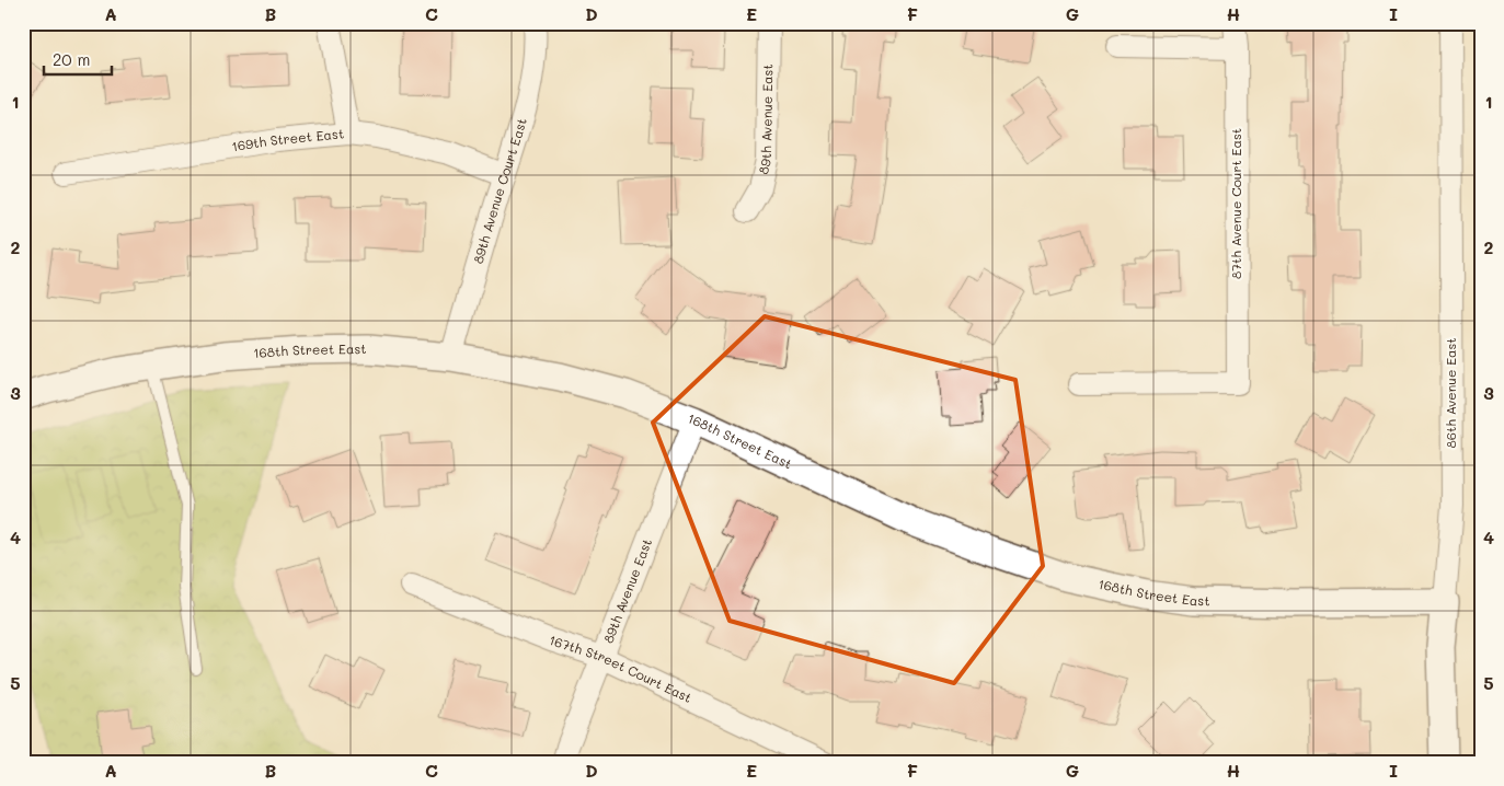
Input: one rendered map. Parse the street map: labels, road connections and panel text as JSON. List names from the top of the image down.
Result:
{
  "streets": {
    "street": [
      "89th Avenue East",
      "169th Street East",
      "89th Avenue Court East",
      "87th Avenue Court East",
      "168th Street East",
      "86th Avenue East",
      "167th Street Court East"
    ]
  },
  "crossings": [
    ["89th Avenue East", "168th Street East"],
    ["89th Avenue East", "167th Street Court East"],
    ["169th Street East", "89th Avenue Court East"],
    ["89th Avenue Court East", "168th Street East"],
    ["168th Street East", "86th Avenue East"]
  ],
  "scale_bar": "20 m",
  "grid": {
    "columns": [
      "A",
      "B",
      "C",
      "D",
      "E",
      "F",
      "G",
      "H",
      "I"
    ],
    "rows": [
      "1",
      "2",
      "3",
      "4",
      "5"
    ]
  }
}
